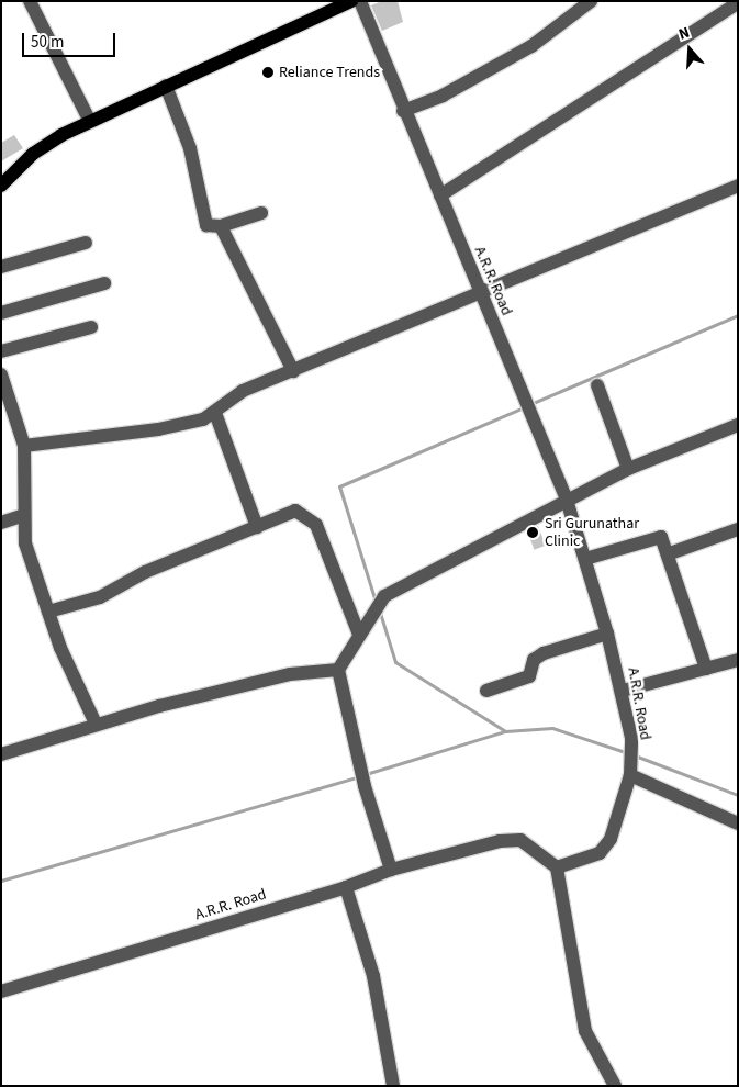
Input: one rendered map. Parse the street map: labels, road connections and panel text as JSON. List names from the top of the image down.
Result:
{
  "streets": {
    "street": ["A.R.R. Road"]
  },
  "places": ["Reliance Trends", "Sri Gurunathar Clinic"],
  "scale_bar": "50 m",
  "north": "top"
}
